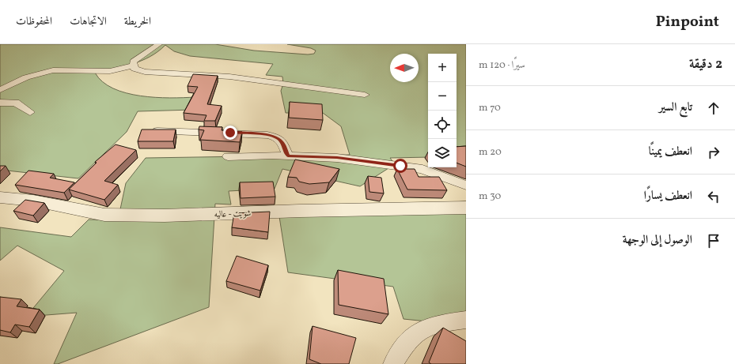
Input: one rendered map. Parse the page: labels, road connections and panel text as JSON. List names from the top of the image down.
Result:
{
  "streets": {
    "street": ["شويت - عاليه"]
  },
  "north": "left",
  "page": {
    "header": "Pinpoint",
    "nav": ["الخريطة", "الاتجاهات", "المحفوظات"],
    "heading": ["2 دقيقة", "سيرًا · 120 m"],
    "map_buttons": ["+", "−"],
    "list": [
      ["تابع السير", "70 m"],
      ["انعطف يمينًا", "20 m"],
      ["انعطف يسارًا", "30 m"],
      "الوصول إلى الوجهة"
    ]
  }
}
